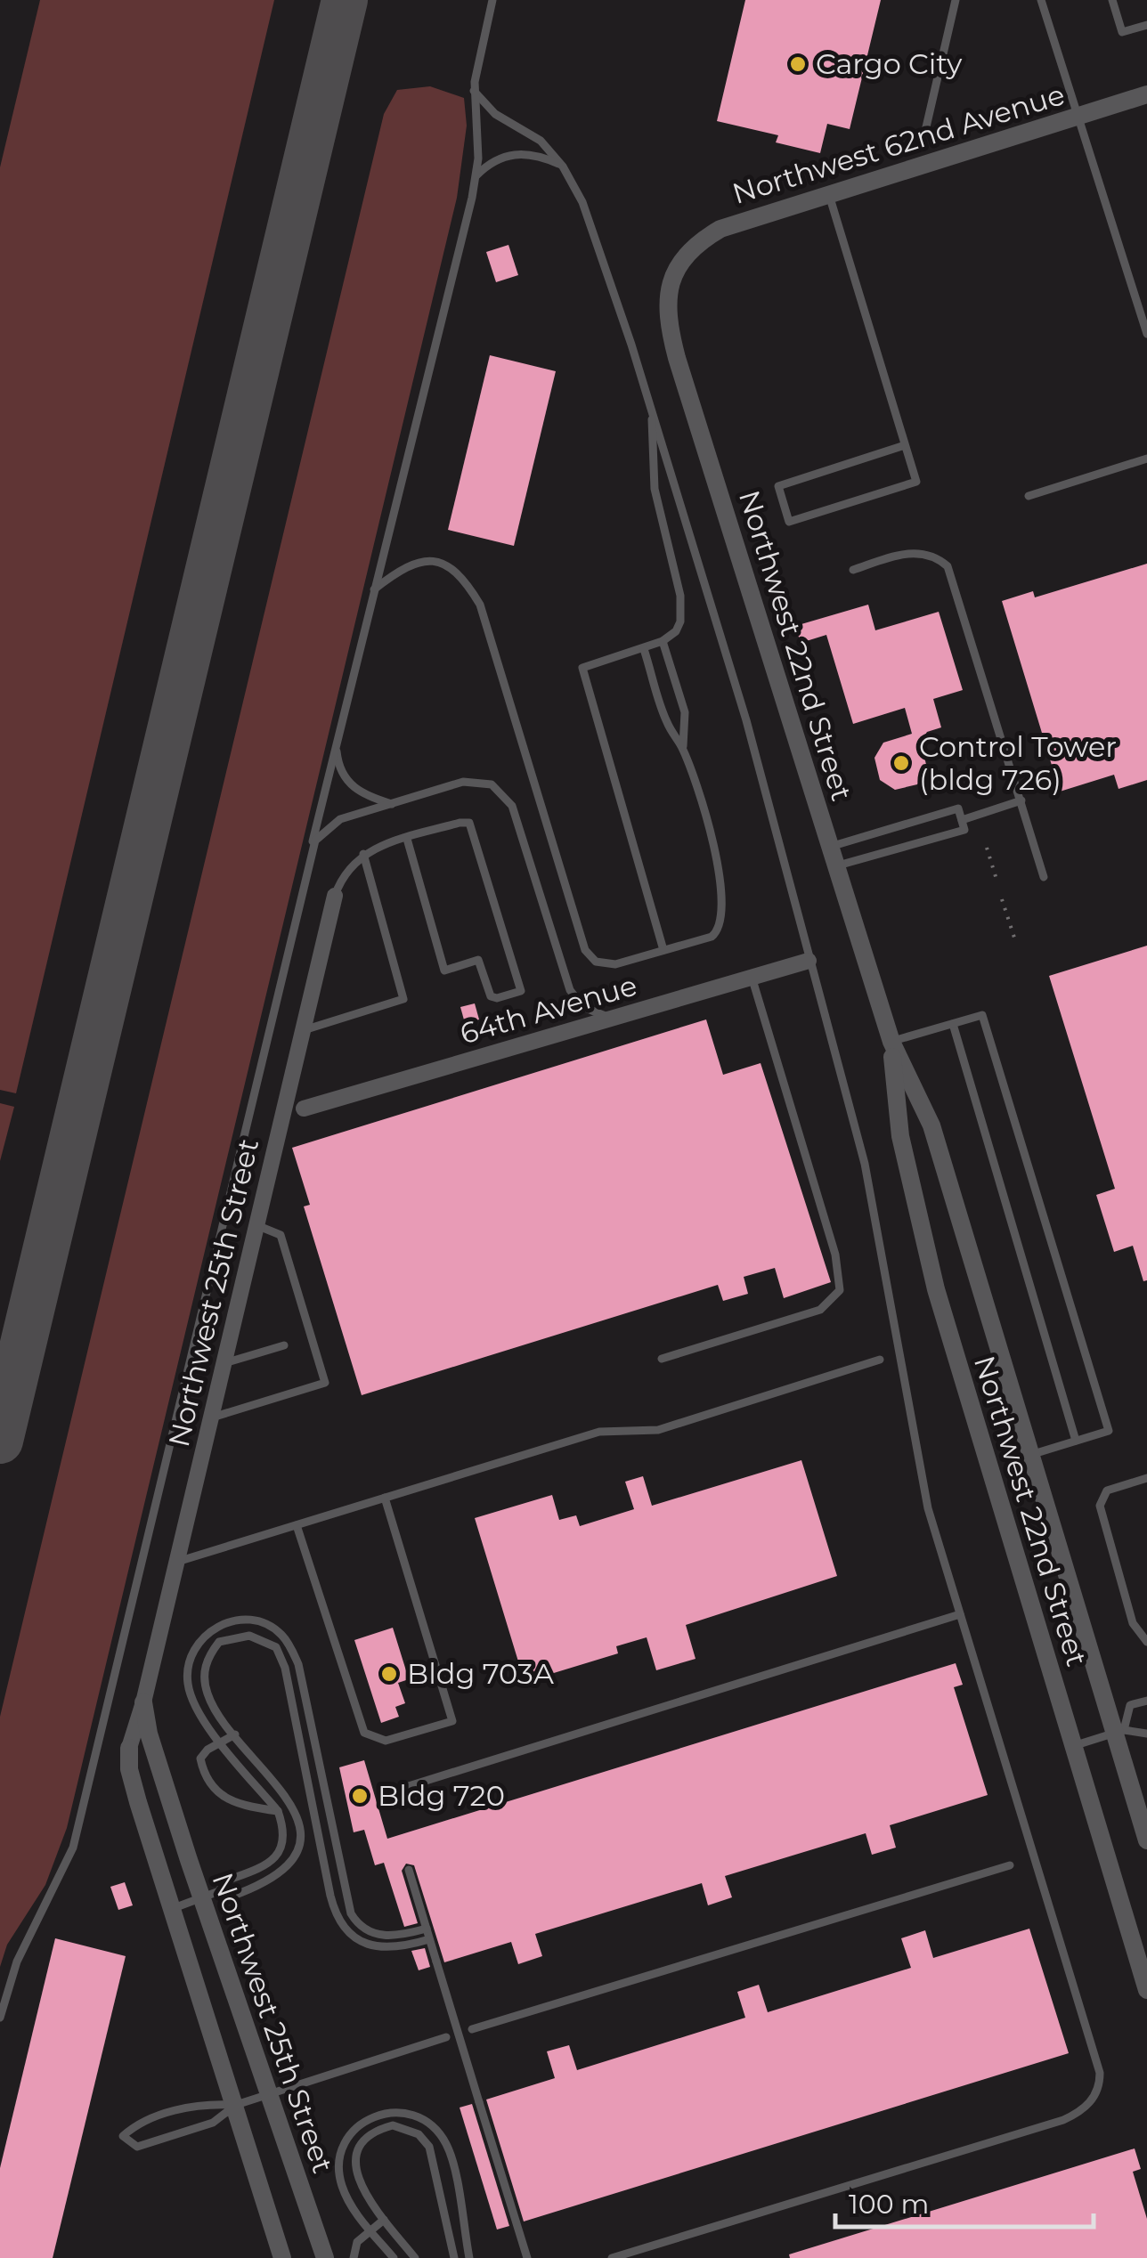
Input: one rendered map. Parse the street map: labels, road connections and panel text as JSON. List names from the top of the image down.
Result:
{
  "streets": {
    "street": [
      "Northwest 62nd Avenue",
      "Northwest 22nd Street",
      "64th Avenue",
      "Northwest 25th Street"
    ]
  },
  "crossings": [
    ["Northwest 62nd Avenue", "Northwest 22nd Street"]
  ],
  "places": [
    "Cargo City",
    "Control Tower (bldg 726)",
    "Bldg 703A",
    "Bldg 720"
  ],
  "scale_bar": "100 m"
}
